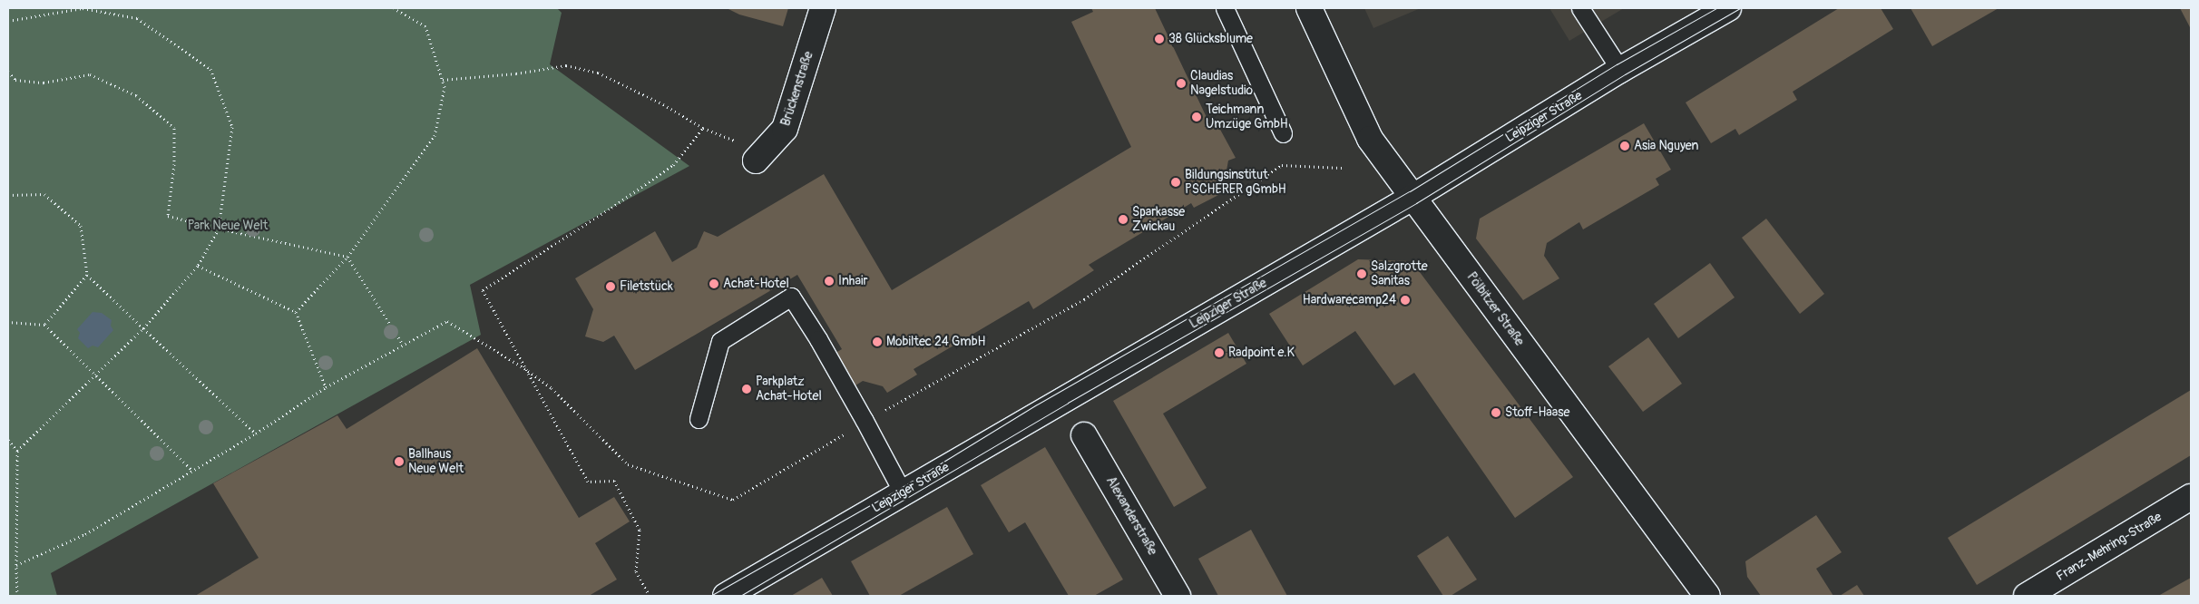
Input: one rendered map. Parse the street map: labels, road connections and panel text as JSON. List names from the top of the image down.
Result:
{
  "streets": {
    "street": [
      "Brückenstraße",
      "Leipziger Straße",
      "Pölbitzer Straße",
      "Alexanderstraße",
      "Franz-Mehring-Straße"
    ]
  },
  "crossings": [
    ["Leipziger Straße", "Pölbitzer Straße"]
  ],
  "parks": ["Park Neue Welt"],
  "places": [
    "38 Glücksblume",
    "Claudias Nagelstudio",
    "Teichmann Umzüge GmbH",
    "Asia Nguyen",
    "Bildungsinstitut PSCHERER gGmbH",
    "Sparkasse Zwickau",
    "Salzgrotte Sanitas",
    "Inhair",
    "Achat-Hotel",
    "Filetstück",
    "Hardwarecamp24",
    "Mobiltec 24 GmbH",
    "Radpoint e.K",
    "Parkplatz Achat-Hotel",
    "Stoff-Haase",
    "Ballhaus Neue Welt"
  ]
}
